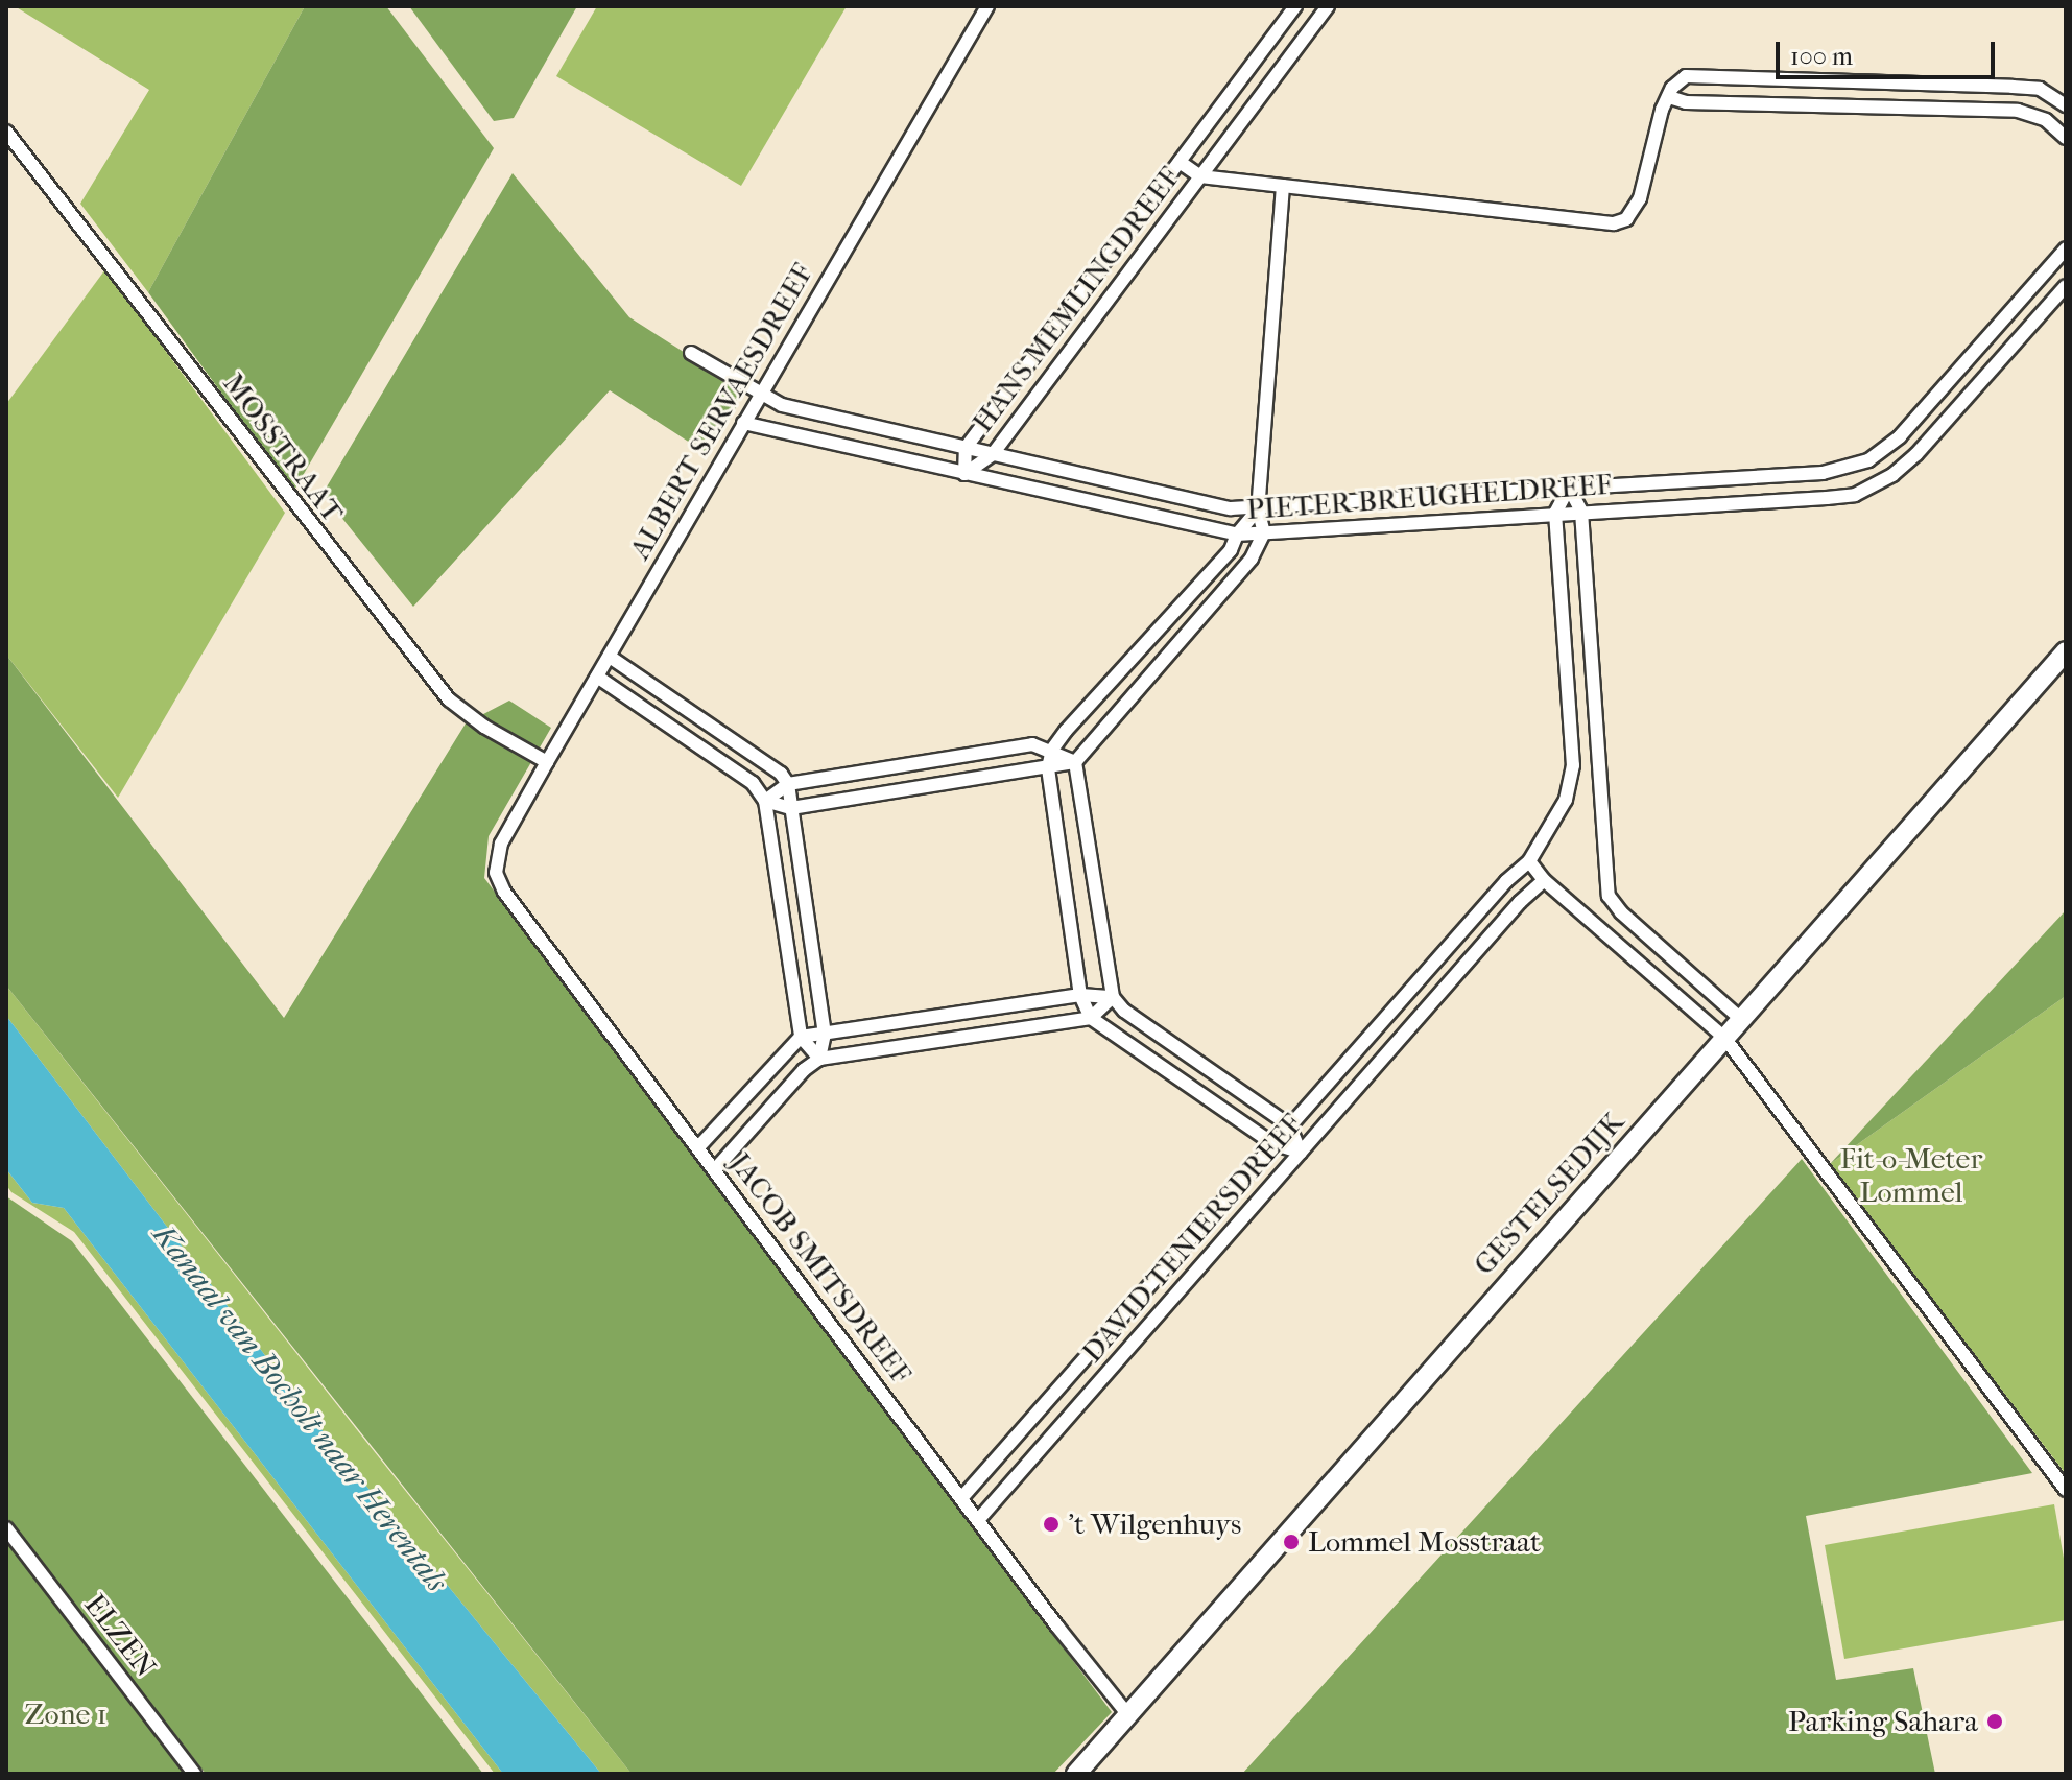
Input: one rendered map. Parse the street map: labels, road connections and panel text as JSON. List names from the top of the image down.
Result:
{
  "streets": {
    "main road": ["GESTELSEDIJK"],
    "street": [
      "HANS MEMLINGDREEF",
      "ALBERT SERVAESDREEF",
      "MOSSTRAAT",
      "PIETER BREUGHELDREEF",
      "DAVID TENIERSDREEF",
      "JACOB SMITSDREEF",
      "ELZEN"
    ]
  },
  "crossings": [
    ["HANS MEMLINGDREEF", "PIETER BREUGHELDREEF"],
    ["ALBERT SERVAESDREEF", "MOSSTRAAT"],
    ["ALBERT SERVAESDREEF", "PIETER BREUGHELDREEF"],
    ["ALBERT SERVAESDREEF", "JACOB SMITSDREEF"],
    ["PIETER BREUGHELDREEF", "DAVID TENIERSDREEF"],
    ["GESTELSEDIJK", "JACOB SMITSDREEF"],
    ["DAVID TENIERSDREEF", "JACOB SMITSDREEF"]
  ],
  "water": ["Kanaal van Bocholt naar Herentals"],
  "parks": ["Fit-o-Meter Lommel", "Zone 1"],
  "places": ["'t Wilgenhuys", "Lommel Mosstraat", "Parking Sahara"],
  "scale_bar": "100 m"
}
